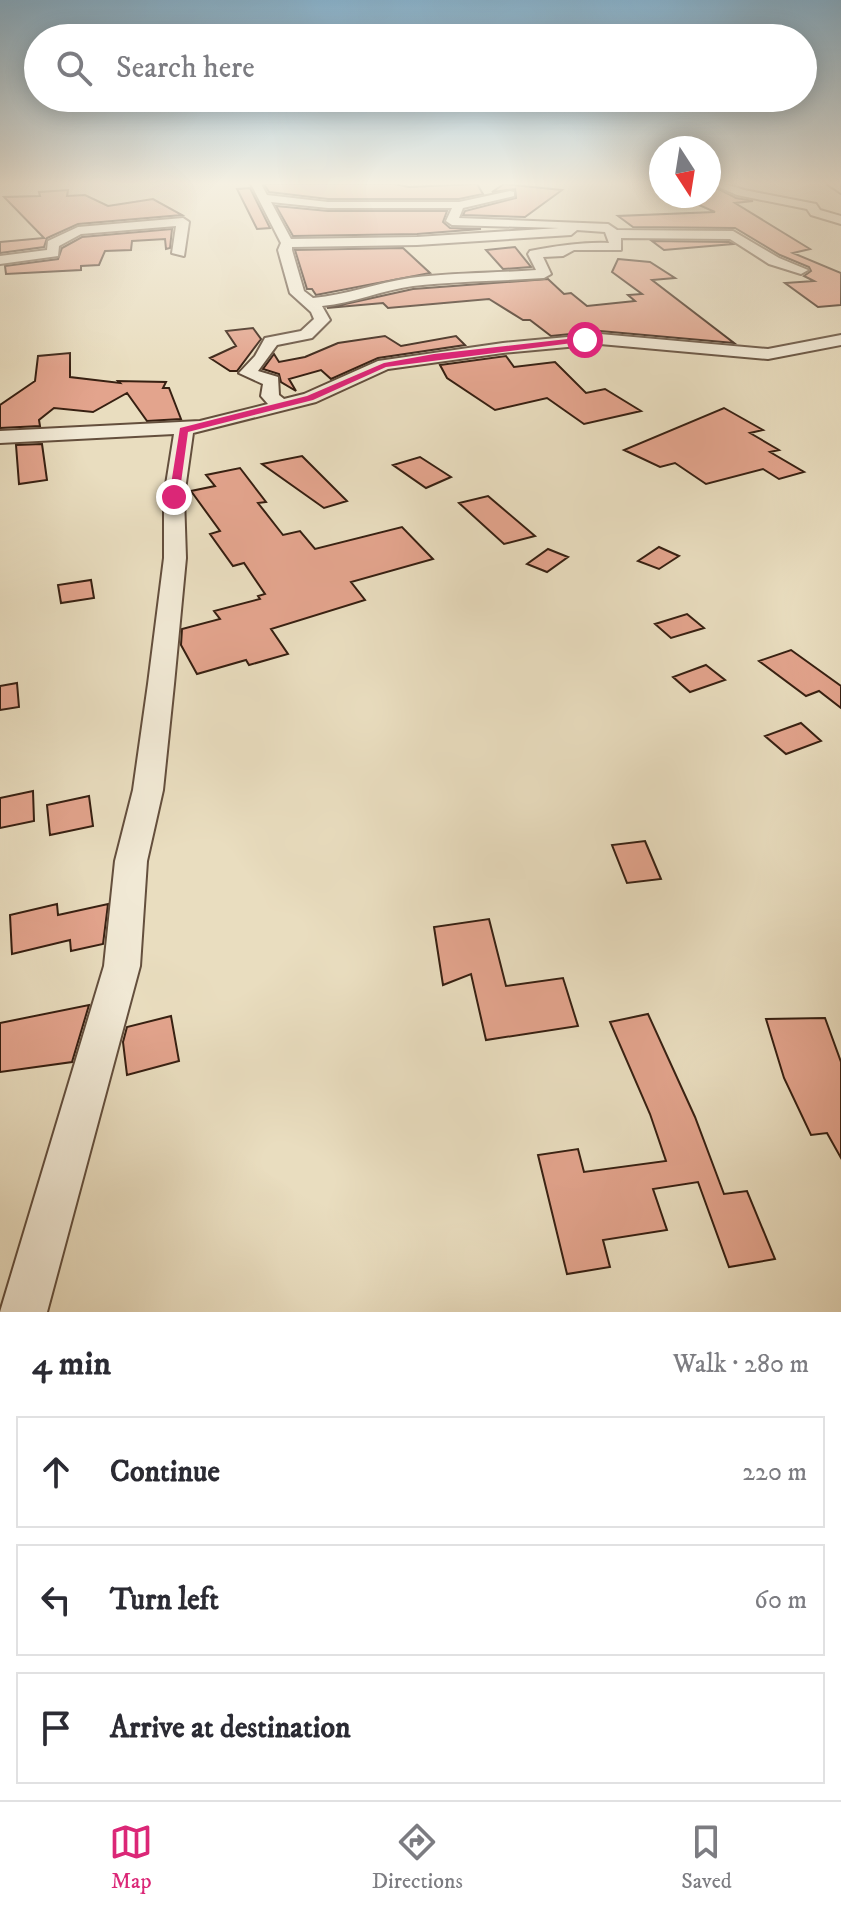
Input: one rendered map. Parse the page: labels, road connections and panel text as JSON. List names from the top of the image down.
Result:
{
  "north": "bottom",
  "page": {
    "search": "Search here",
    "heading": ["4 min", "Walk · 280 m"],
    "list": [
      ["Continue", "220 m"],
      ["Turn left", "60 m"],
      "Arrive at destination"
    ],
    "nav": ["Map", "Directions", "Saved"]
  }
}
